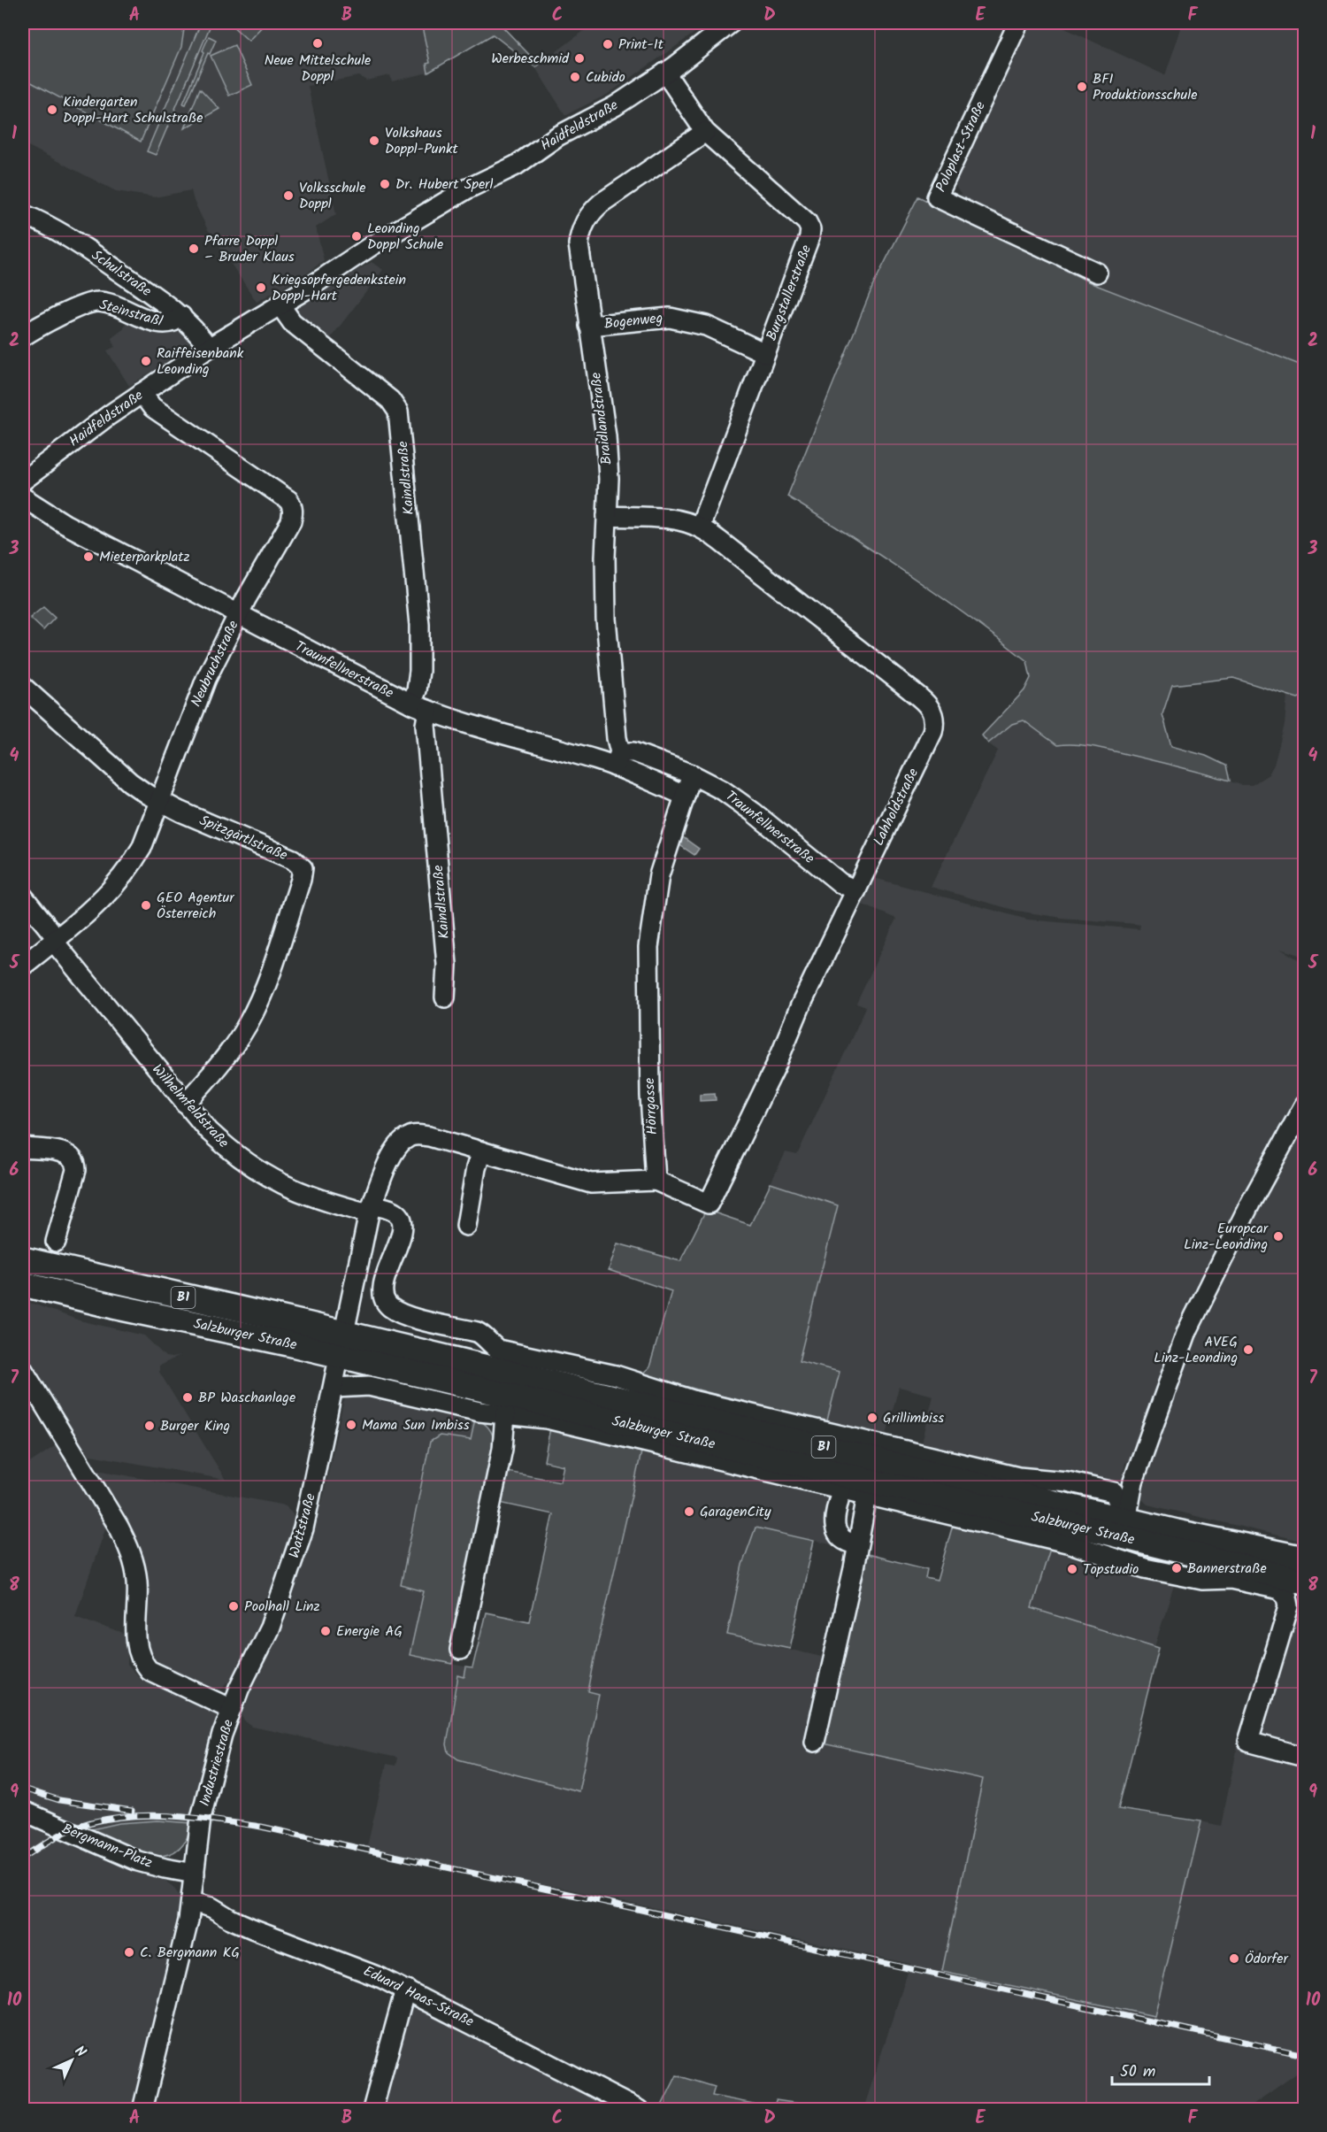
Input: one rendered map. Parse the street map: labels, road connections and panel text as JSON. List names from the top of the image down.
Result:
{
  "streets": {
    "main road": ["B1", "Salzburger Straße"],
    "street": [
      "Haidfeldstraße",
      "Poloplast-Straße",
      "Schulstraße",
      "Burgstallerstraße",
      "Steinstraßl",
      "Bogenweg",
      "Braidlandstraße",
      "Kaindlstraße",
      "Neubruchstraße",
      "Traunfellnerstraße",
      "Lahholdstraße",
      "Spitzgärtlstraße",
      "Wilhelmfeldstraße",
      "Hörrgasse",
      "Wattstraße",
      "Industriestraße",
      "Bergmann-Platz",
      "Eduard Haas-Straße"
    ]
  },
  "crossings": [
    ["Haidfeldstraße", "Schulstraße"],
    ["Haidfeldstraße", "Burgstallerstraße"],
    ["Haidfeldstraße", "Kaindlstraße"],
    ["Haidfeldstraße", "Neubruchstraße"],
    ["Schulstraße", "Steinstraßl"],
    ["Burgstallerstraße", "Bogenweg"],
    ["Burgstallerstraße", "Braidlandstraße"],
    ["Burgstallerstraße", "Lahholdstraße"],
    ["Bogenweg", "Braidlandstraße"],
    ["Braidlandstraße", "Traunfellnerstraße"],
    ["Braidlandstraße", "Lahholdstraße"],
    ["Kaindlstraße", "Traunfellnerstraße"],
    ["Neubruchstraße", "Traunfellnerstraße"],
    ["Neubruchstraße", "Spitzgärtlstraße"],
    ["Neubruchstraße", "Wilhelmfeldstraße"],
    ["Traunfellnerstraße", "Lahholdstraße"],
    ["Traunfellnerstraße", "Hörrgasse"],
    ["Lahholdstraße", "Hörrgasse"],
    ["Spitzgärtlstraße", "Wilhelmfeldstraße"],
    ["Wilhelmfeldstraße", "Salzburger Straße"],
    ["Salzburger Straße", "Wattstraße"],
    ["Wattstraße", "Industriestraße"],
    ["Industriestraße", "Bergmann-Platz"],
    ["Industriestraße", "Eduard Haas-Straße"]
  ],
  "places": [
    "Neue Mittelschule Doppl",
    "Print-It",
    "Werbeschmid",
    "Cubido",
    "BFI Produktionsschule",
    "Kindergarten Doppl-Hart Schulstraße",
    "Volkshaus Doppl-Punkt",
    "Dr. Hubert Sperl",
    "Volksschule Doppl",
    "Leonding Doppl Schule",
    "Pfarre Doppl – Bruder Klaus",
    "Kriegsopfergedenkstein Doppl-Hart",
    "Raiffeisenbank Leonding",
    "Mieterparkplatz",
    "GEO Agentur Österreich",
    "Europcar Linz-Leonding",
    "AVEG Linz-Leonding",
    "BP Waschanlage",
    "Grillimbiss",
    "Mama Sun Imbiss",
    "Burger King",
    "GaragenCity",
    "Bannerstraße",
    "Topstudio",
    "Poolhall Linz",
    "Energie AG",
    "C. Bergmann KG",
    "Ödorfer"
  ],
  "scale_bar": "50 m",
  "north": "top right",
  "grid": {
    "columns": [
      "A",
      "B",
      "C",
      "D",
      "E",
      "F"
    ],
    "rows": [
      "1",
      "2",
      "3",
      "4",
      "5",
      "6",
      "7",
      "8",
      "9",
      "10"
    ]
  }
}
